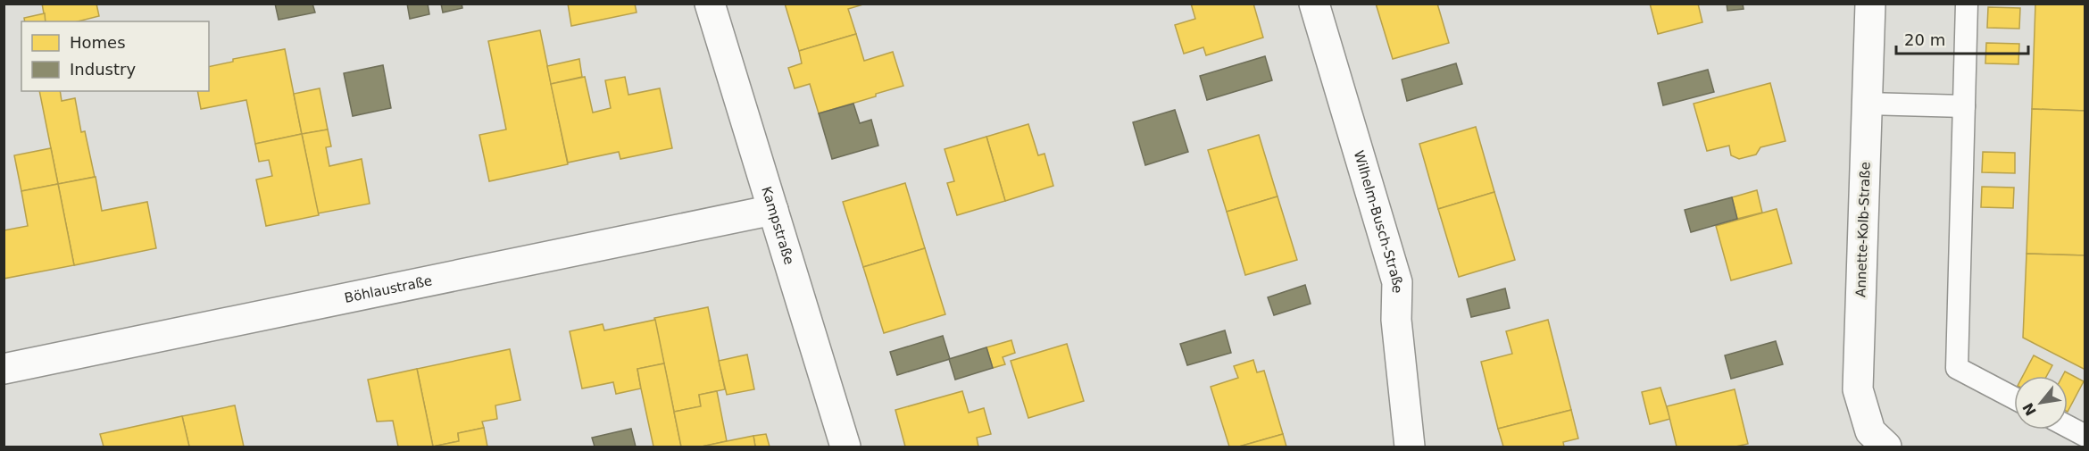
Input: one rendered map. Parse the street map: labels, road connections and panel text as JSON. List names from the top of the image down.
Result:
{
  "streets": {
    "street": [
      "Wilhelm-Busch-Straße",
      "Kampstraße",
      "Annette-Kolb-Straße",
      "Böhlaustraße"
    ]
  },
  "crossings": [
    ["Kampstraße", "Böhlaustraße"]
  ],
  "legend": ["Homes", "Industry"],
  "scale_bar": "20 m",
  "north": "bottom left"
}
